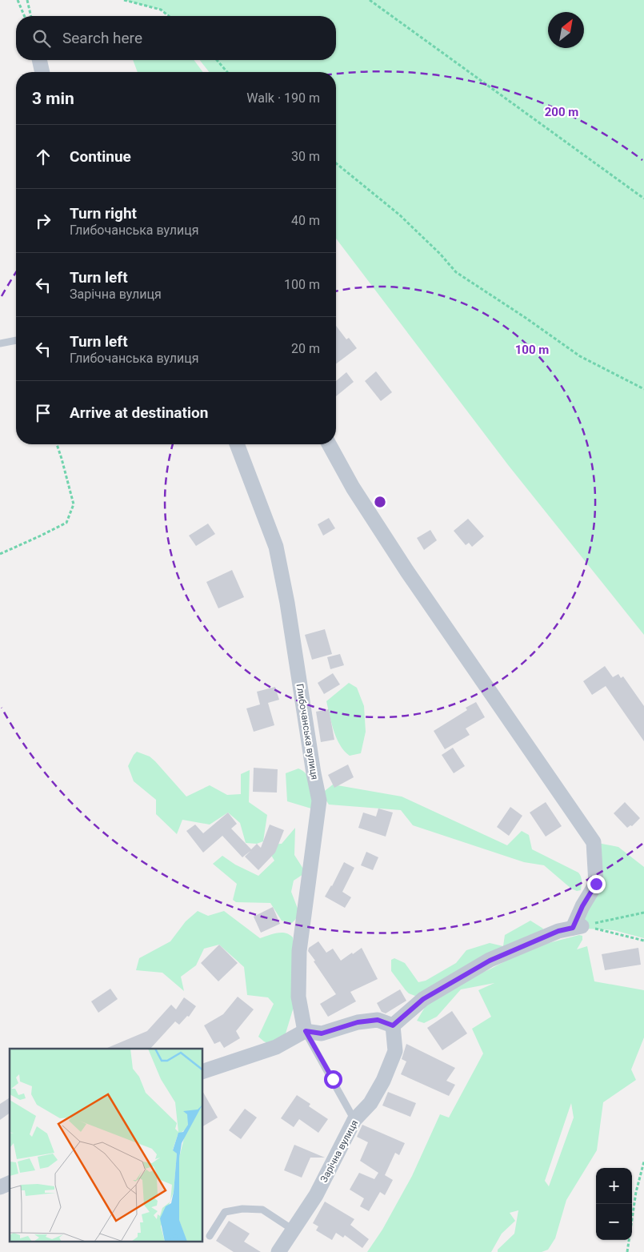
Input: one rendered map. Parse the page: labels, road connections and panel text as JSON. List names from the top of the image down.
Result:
{
  "streets": {
    "street": ["Глибочанська вулиця", "Зарічна вулиця"]
  },
  "north": "top right",
  "page": {
    "search": "Search here",
    "heading": ["3 min", "Walk · 190 m"],
    "list": [
      ["Continue", "30 m"],
      ["Turn right", "Глибочанська вулиця", "40 m"],
      ["Turn left", "Зарічна вулиця", "100 m"],
      ["Turn left", "Глибочанська вулиця", "20 m"],
      "Arrive at destination"
    ],
    "map_buttons": ["+", "−"]
  },
  "rings": ["200 m", "100 m"]
}
